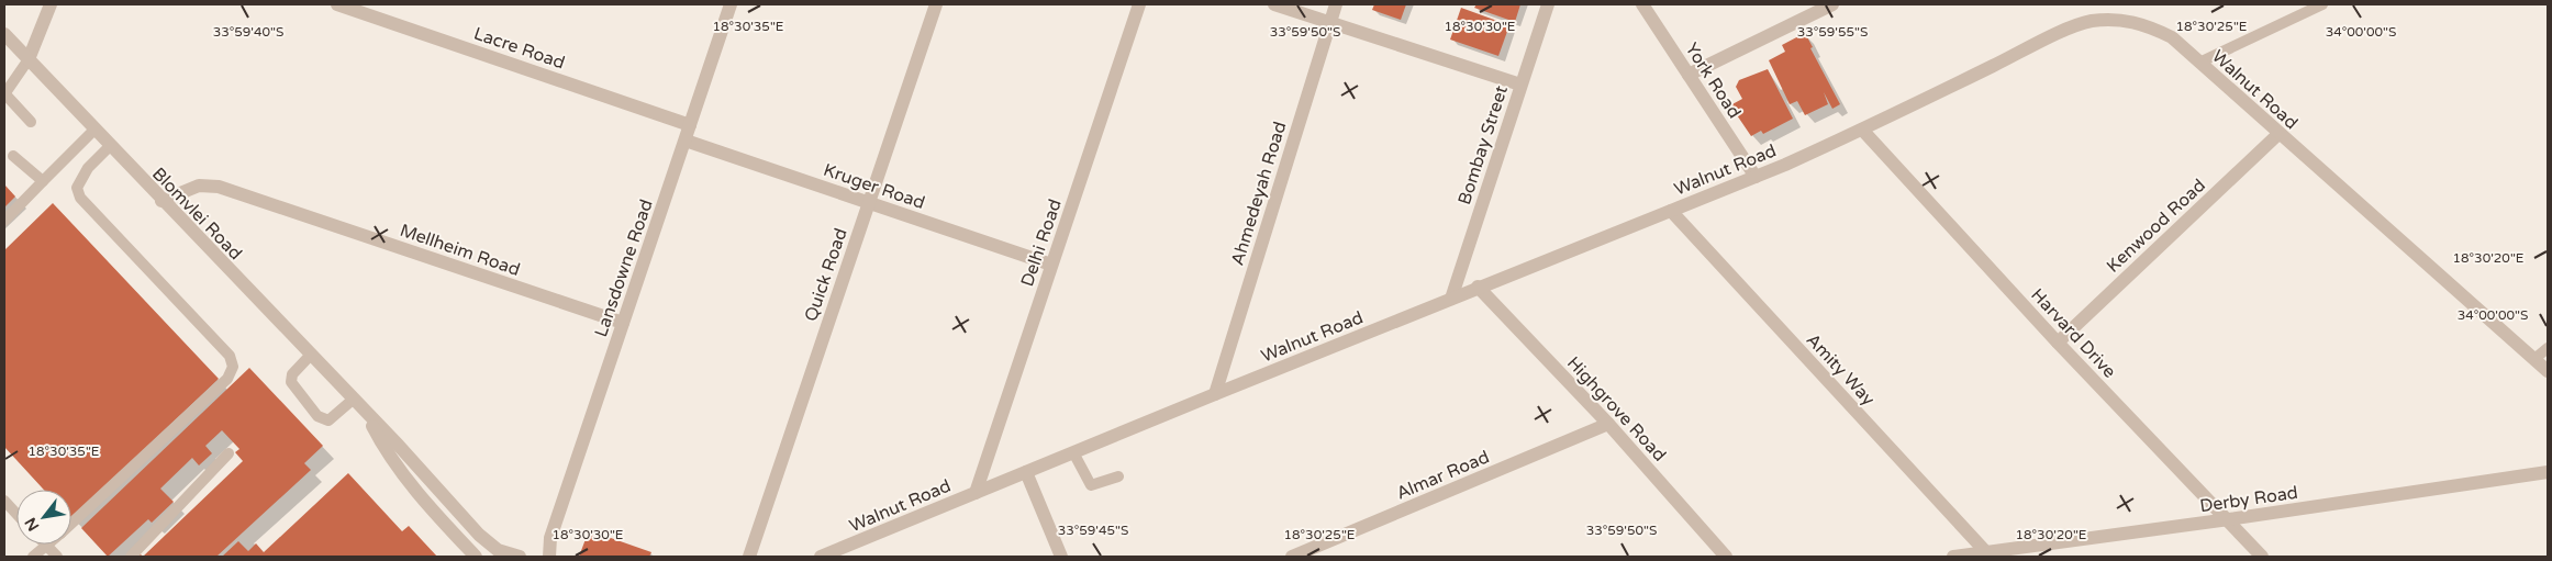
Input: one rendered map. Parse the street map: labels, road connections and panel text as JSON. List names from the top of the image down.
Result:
{
  "streets": {
    "street": [
      "Lacre Road",
      "York Road",
      "Walnut Road",
      "Bombay Street",
      "Kruger Road",
      "Ahmedeyah Road",
      "Blomvlei Road",
      "Kenwood Road",
      "Delhi Road",
      "Mellheim Road",
      "Lansdowne Road",
      "Quick Road",
      "Harvard Drive",
      "Amity Way",
      "Highgrove Road",
      "Almar Road",
      "Derby Road"
    ]
  },
  "crossings": [
    ["Lacre Road", "Lansdowne Road"],
    ["York Road", "Walnut Road"],
    ["Walnut Road", "Bombay Street"],
    ["Walnut Road", "Ahmedeyah Road"],
    ["Walnut Road", "Kenwood Road"],
    ["Walnut Road", "Delhi Road"],
    ["Walnut Road", "Harvard Drive"],
    ["Walnut Road", "Amity Way"],
    ["Walnut Road", "Highgrove Road"],
    ["Kruger Road", "Delhi Road"],
    ["Kruger Road", "Lansdowne Road"],
    ["Kruger Road", "Quick Road"],
    ["Blomvlei Road", "Mellheim Road"],
    ["Kenwood Road", "Harvard Drive"],
    ["Mellheim Road", "Lansdowne Road"],
    ["Harvard Drive", "Derby Road"],
    ["Amity Way", "Derby Road"],
    ["Highgrove Road", "Almar Road"]
  ],
  "north": "bottom left",
  "coordinates": [
    "18°30'30\"E",
    "18°30'25\"E",
    "18°30'35\"E",
    "33°59'55\"S",
    "34°00'00\"S",
    "33°59'40\"S",
    "33°59'50\"S",
    "18°30'20\"E",
    "33°59'45\"S"
  ]
}
